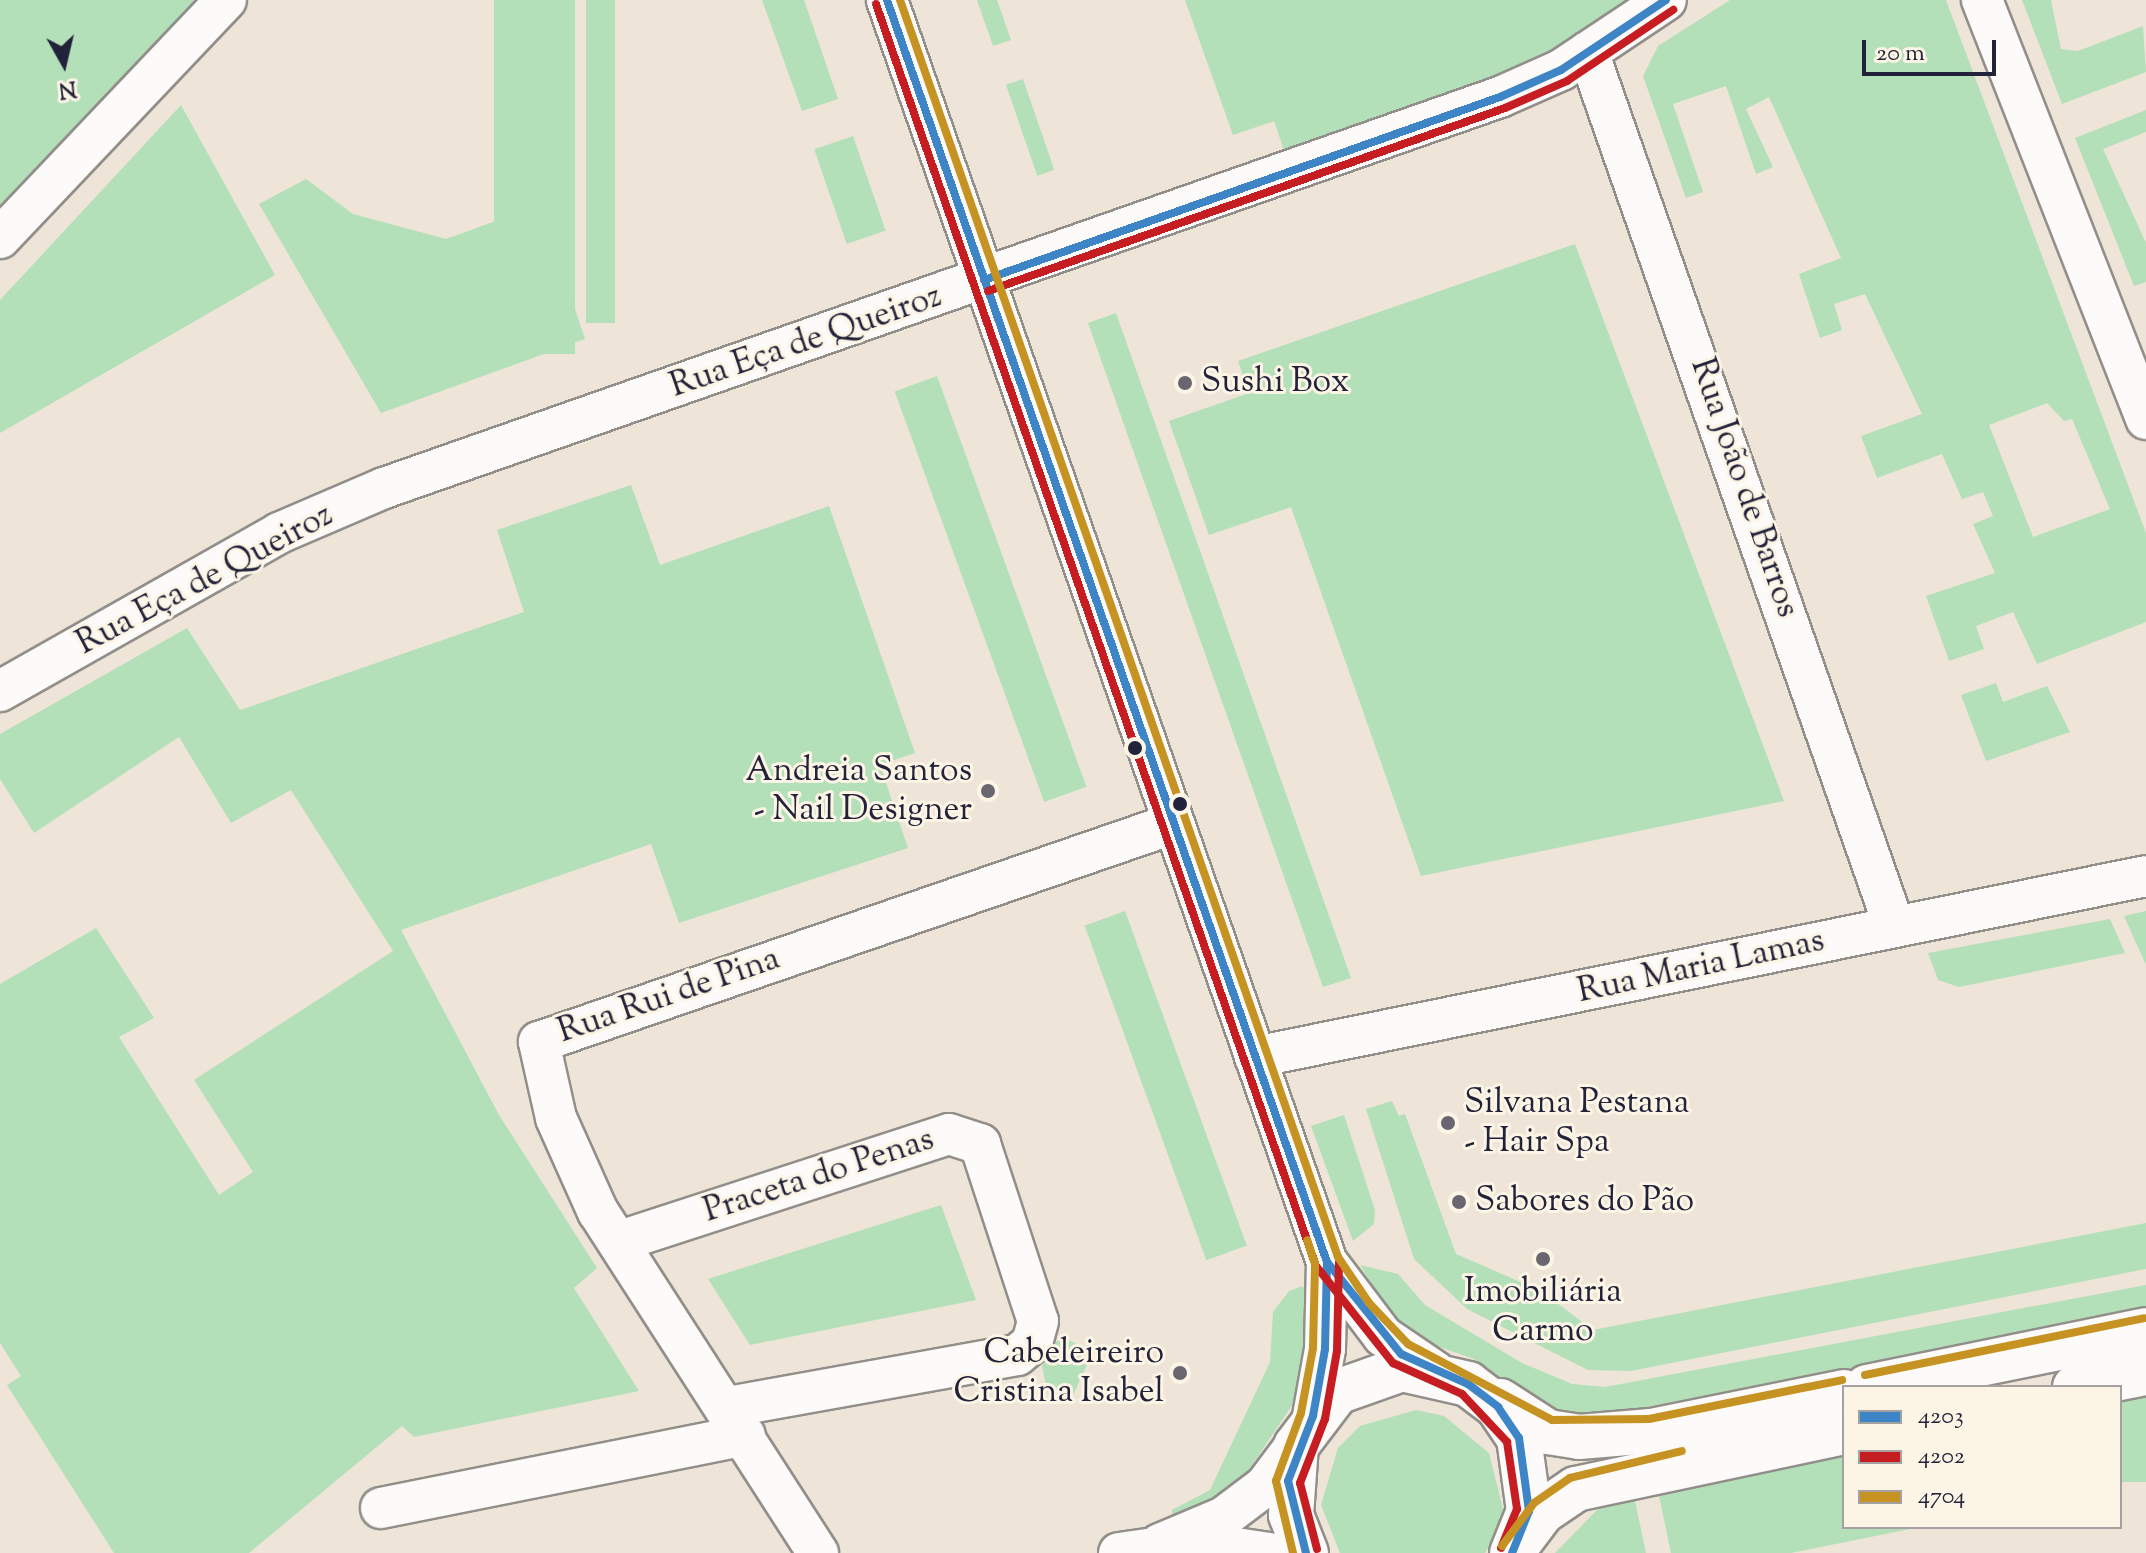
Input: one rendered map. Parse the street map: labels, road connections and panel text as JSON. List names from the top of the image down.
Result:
{
  "streets": {
    "street": [
      "Rua Eça de Queiroz",
      "Rua João de Barros",
      "Rua Maria Lamas",
      "Rua Rui de Pina",
      "Praceta do Penas"
    ]
  },
  "crossings": [
    ["Rua Eça de Queiroz", "Rua João de Barros"],
    ["Rua João de Barros", "Rua Maria Lamas"],
    ["Rua Rui de Pina", "Praceta do Penas"]
  ],
  "places": [
    "Sushi Box",
    "Andreia Santos - Nail Designer",
    "Silvana Pestana - Hair Spa",
    "Sabores do Pão",
    "Imobiliária Carmo",
    "Cabeleireiro Cristina Isabel"
  ],
  "lines": ["transit line 4203", "transit line 4704", "transit line 4202"],
  "legend": ["4203", "4202", "4704"],
  "scale_bar": "20 m",
  "north": "bottom"
}
